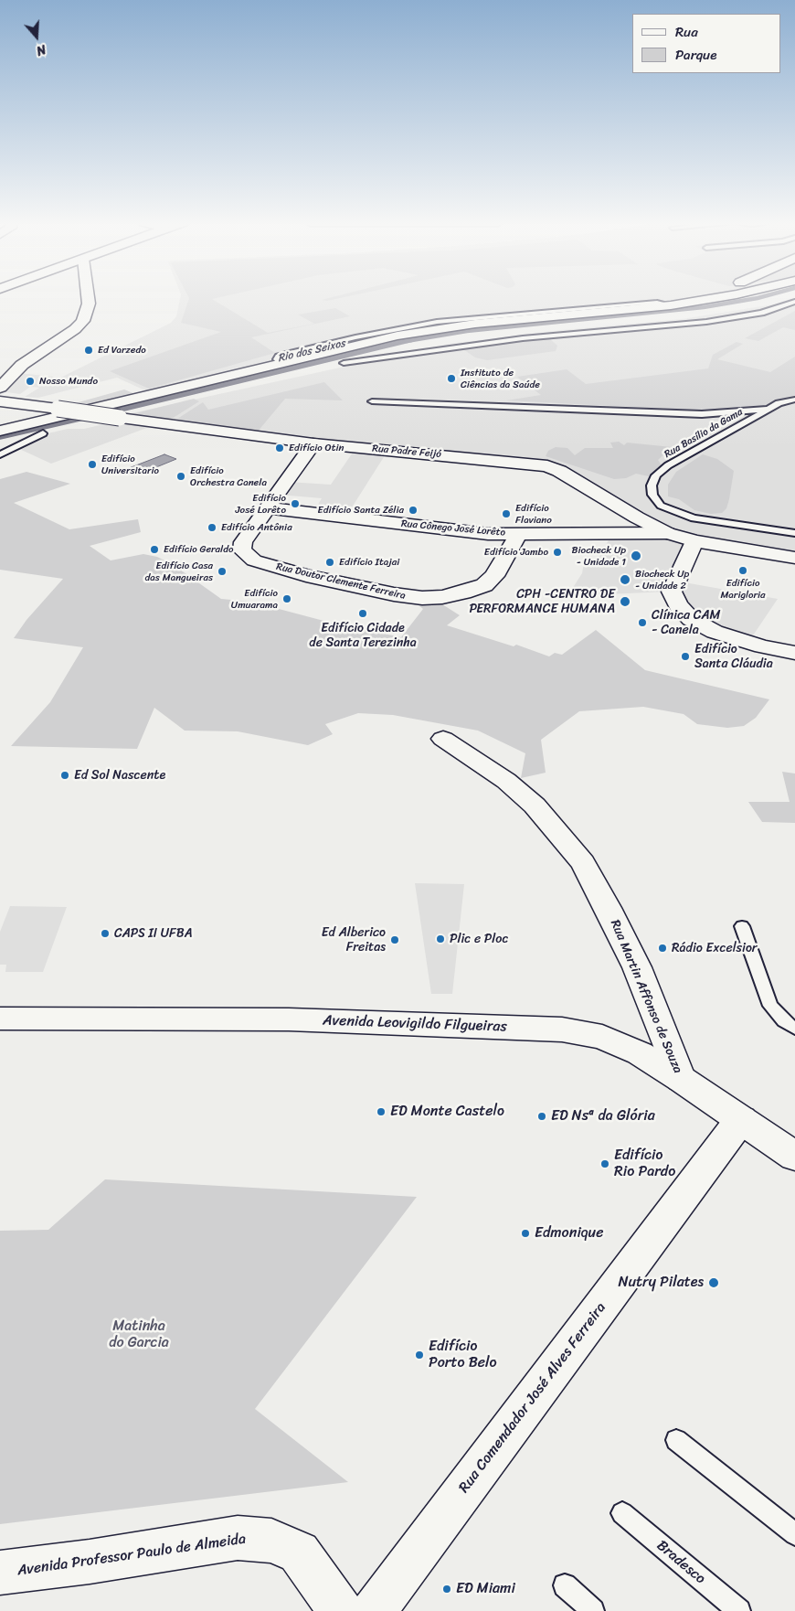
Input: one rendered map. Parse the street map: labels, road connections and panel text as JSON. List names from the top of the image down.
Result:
{
  "streets": {
    "main road": [
      "Rua Padre Feijó",
      "Rua Cônego José Lorêto",
      "Rua Doutor Clemente Ferreira",
      "Rua Martin Affonso de Souza",
      "Avenida Leovigildo Filgueiras",
      "Rua Comendador José Alves Ferreira",
      "Avenida Professor Paulo de Almeida"
    ],
    "lane": ["Rua Basílio da Gama", "Bradesco"]
  },
  "crossings": [
    ["Rua Padre Feijó", "Rua Cônego José Lorêto"],
    ["Rua Padre Feijó", "Rua Doutor Clemente Ferreira"],
    ["Rua Cônego José Lorêto", "Rua Doutor Clemente Ferreira"],
    ["Rua Martin Affonso de Souza", "Avenida Leovigildo Filgueiras"],
    ["Avenida Leovigildo Filgueiras", "Rua Comendador José Alves Ferreira"]
  ],
  "water": ["Rio dos Seixos"],
  "parks": ["Matinha do Garcia"],
  "places": [
    "Ed Varzedo",
    "Instituto de Ciências da Saúde",
    "Nosso Mundo",
    "Edifício Otin",
    "Edifício Universitario",
    "Edifício Orchestra Canela",
    "Edifício José Lorêto",
    "Edifício Santa Zélia",
    "Edifício Flaviano",
    "Edifício Antônia",
    "Edifício Geraldo",
    "Edifício Jambo",
    "Biocheck Up - Unidade 1",
    "Edifício Itajai",
    "Edifício Marigloria",
    "Edifício Casa das Mangueiras",
    "Biocheck Up - Unidade 2",
    "Edifício Umuarama",
    "CPH -CENTRO DE PERFORMANCE HUMANA",
    "Edifício Cidade de Santa Terezinha",
    "Clínica CAM - Canela",
    "Edifício Santa Cláudia",
    "Ed Sol Nascente",
    "CAPS II UFBA",
    "Plic e Ploc",
    "Ed Alberico Freitas",
    "Rádio Excelsior",
    "ED Monte Castelo",
    "ED Nsª da Glória",
    "Edifício Rio Pardo",
    "Edmonique",
    "Nutry Pilates",
    "Edifício Porto Belo",
    "ED Miami"
  ],
  "legend": ["Rua", "Parque"],
  "north": "bottom"
}
